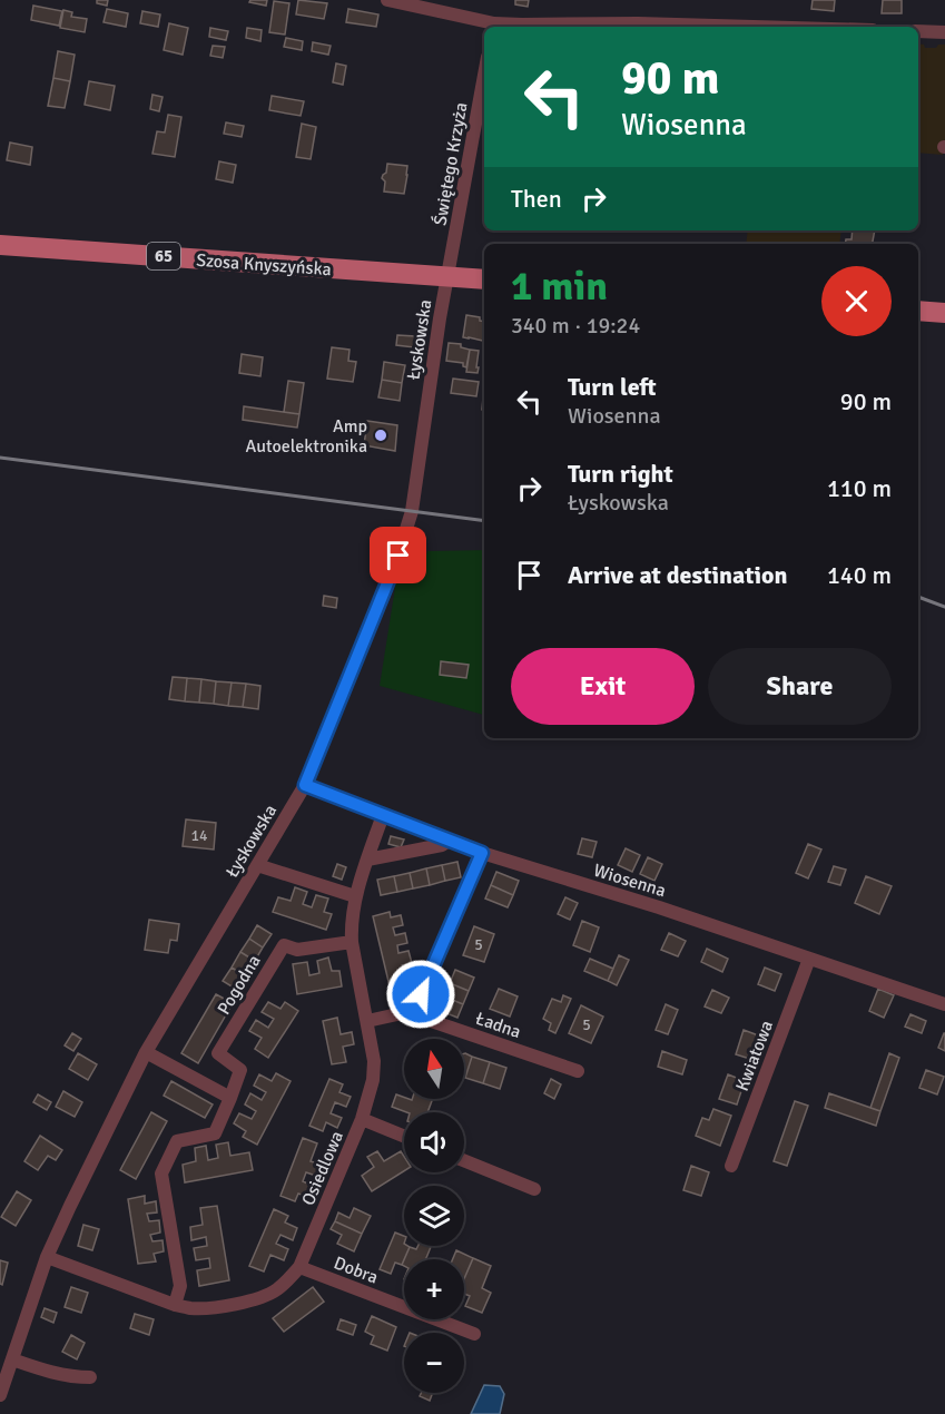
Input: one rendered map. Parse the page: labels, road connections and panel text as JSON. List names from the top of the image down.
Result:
{
  "streets": {
    "main road": ["65", "Szosa Knyszyńska"],
    "street": [
      "Świętego Krzyża",
      "Łyskowska",
      "Wiosenna",
      "Pogodna",
      "Ładna",
      "Kwiatowa",
      "Osiedlowa",
      "Dobra"
    ]
  },
  "crossings": [
    ["Świętego Krzyża", "Szosa Knyszyńska"],
    ["Świętego Krzyża", "Łyskowska"],
    ["Szosa Knyszyńska", "Łyskowska"],
    ["Łyskowska", "Wiosenna"],
    ["Łyskowska", "Osiedlowa"],
    ["Wiosenna", "Kwiatowa"],
    ["Wiosenna", "Osiedlowa"],
    ["Pogodna", "Osiedlowa"],
    ["Ładna", "Osiedlowa"],
    ["Osiedlowa", "Dobra"]
  ],
  "places": ["Amp Autoelektronika"],
  "house_numbers": ["14", "5", "5"],
  "north": "top",
  "page": {
    "turn": ["90 m", "Wiosenna"],
    "then": "Then",
    "heading": ["1 min", "340 m · 19:24"],
    "list": [
      {
        "name": "Turn left",
        "note": "Wiosenna",
        "value": "90 m"
      },
      {
        "name": "Turn right",
        "note": "Łyskowska",
        "value": "110 m"
      },
      {
        "name": "Arrive at destination",
        "value": "140 m"
      }
    ],
    "buttons": ["Exit", "Share"],
    "map_buttons": ["+", "−"]
  }
}
